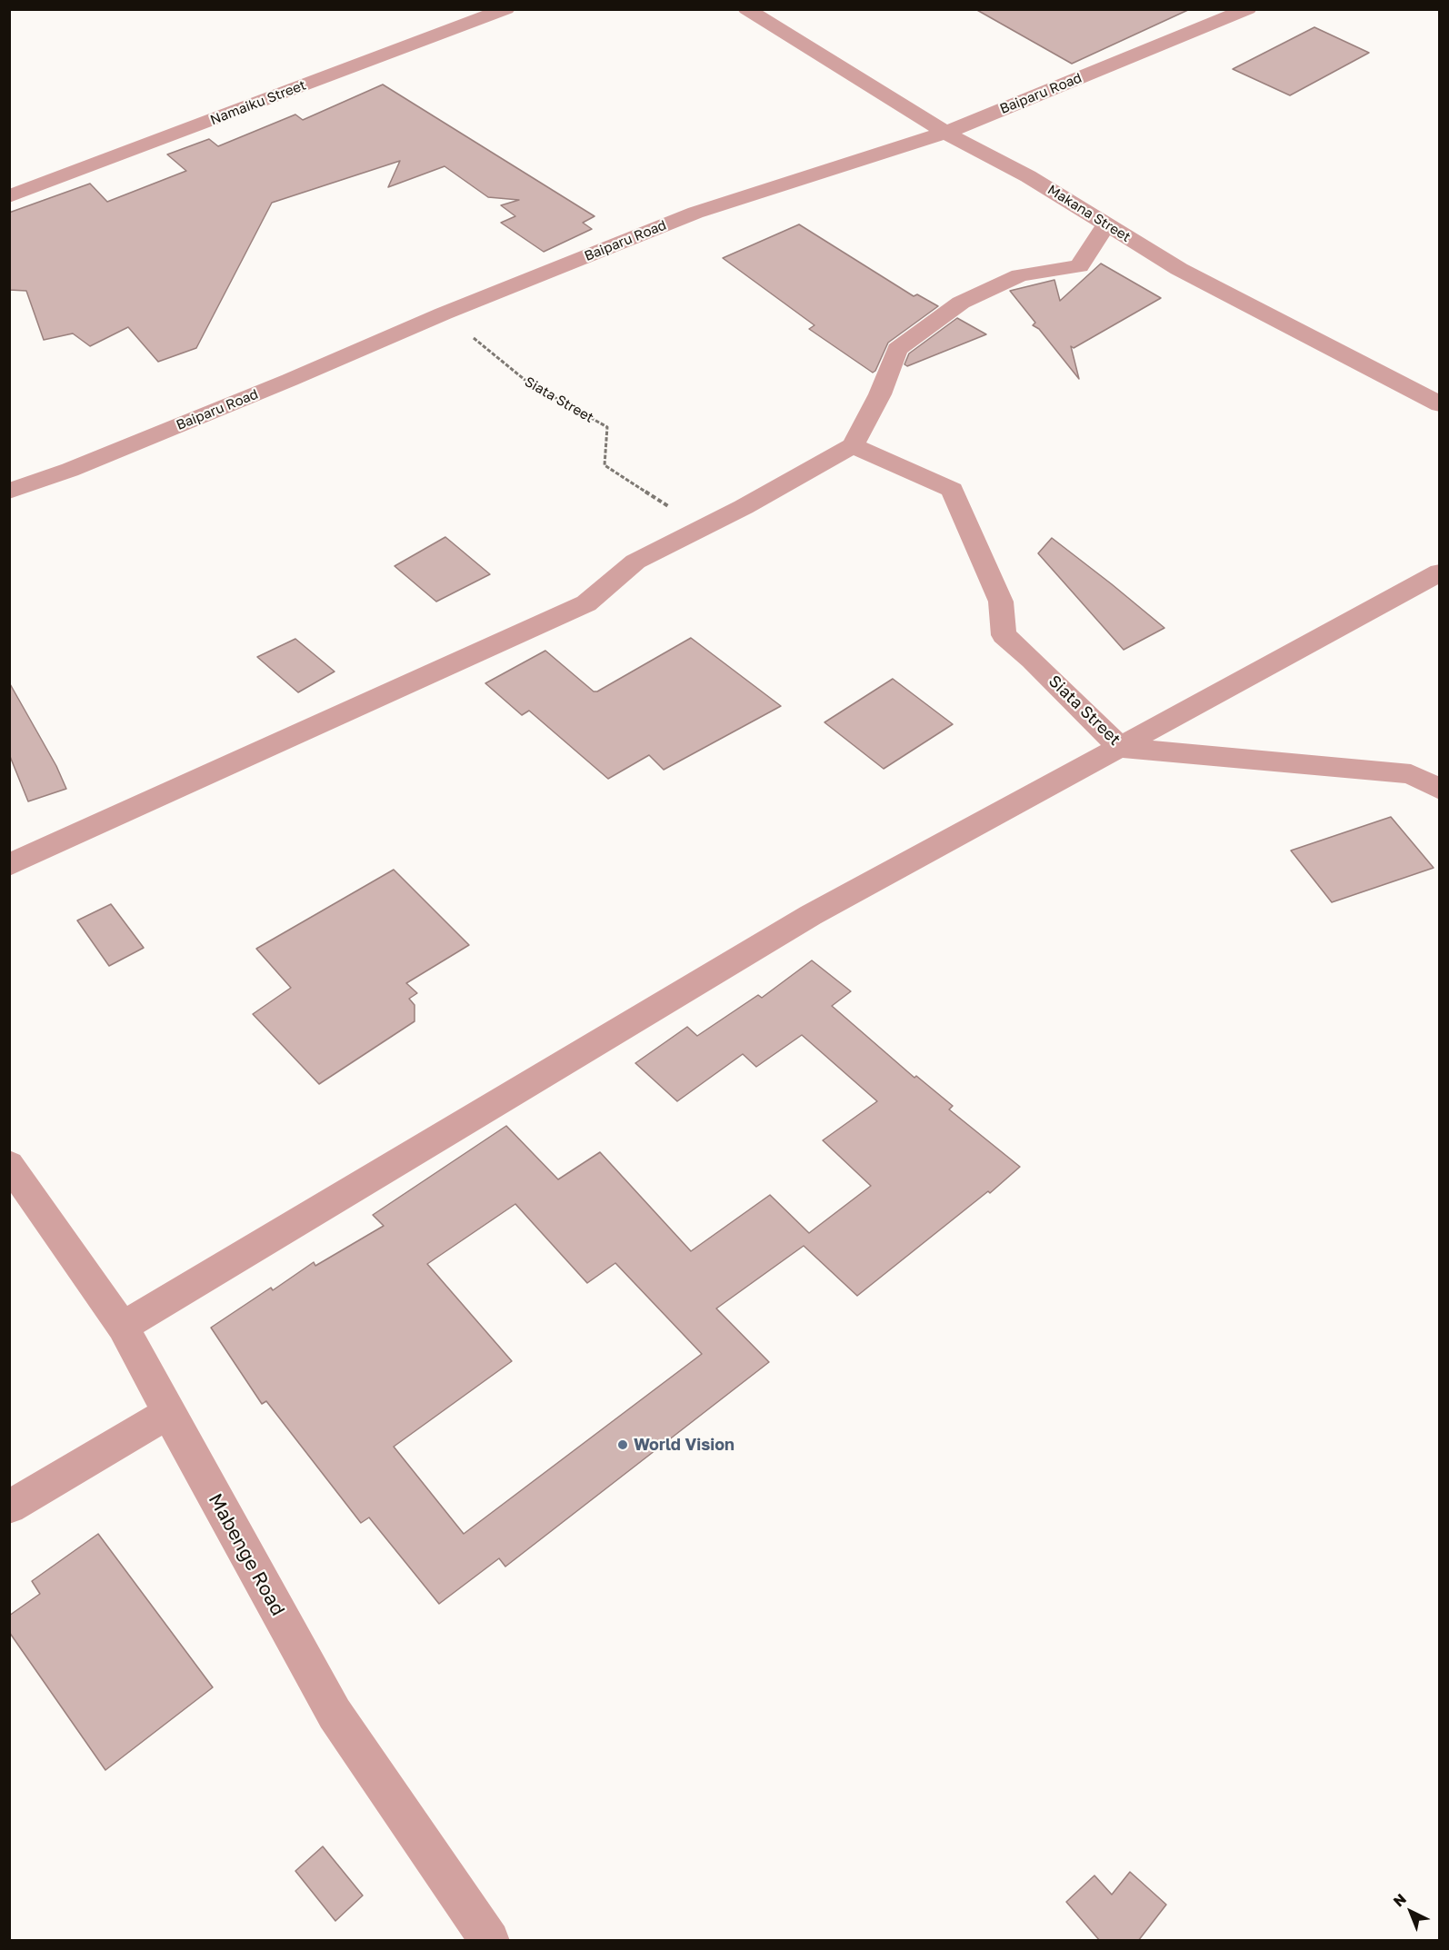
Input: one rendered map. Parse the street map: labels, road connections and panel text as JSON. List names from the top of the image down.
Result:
{
  "streets": {
    "street": [
      "Baiparu Road",
      "Namaiku Street",
      "Makana Street",
      "Siata Street",
      "Mabenge Road"
    ]
  },
  "crossings": [
    ["Baiparu Road", "Makana Street"],
    ["Baiparu Road", "Siata Street"]
  ],
  "places": ["World Vision"],
  "north": "top left"
}
